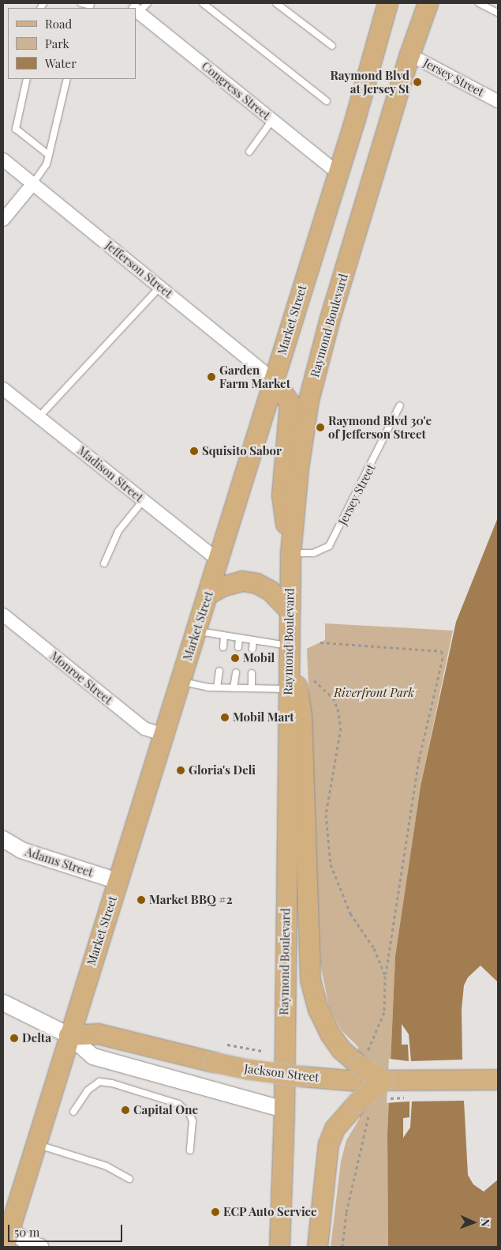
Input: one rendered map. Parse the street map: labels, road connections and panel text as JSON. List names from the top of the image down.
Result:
{
  "streets": {
    "main road": ["Market Street", "Raymond Boulevard", "Jackson Street"],
    "street": [
      "Jersey Street",
      "Congress Street",
      "Jefferson Street",
      "Madison Street",
      "Monroe Street",
      "Adams Street"
    ]
  },
  "crossings": [
    ["Jersey Street", "Raymond Boulevard"],
    ["Congress Street", "Market Street"],
    ["Jefferson Street", "Market Street"],
    ["Market Street", "Madison Street"],
    ["Market Street", "Monroe Street"],
    ["Market Street", "Adams Street"],
    ["Market Street", "Jackson Street"],
    ["Raymond Boulevard", "Jackson Street"]
  ],
  "parks": ["Riverfront Park"],
  "places": [
    "Raymond Blvd at Jersey St",
    "Garden Farm Market",
    "Raymond Blvd 30'e of Jefferson Street",
    "Squisito Sabor",
    "Mobil",
    "Mobil Mart",
    "Gloria's Deli",
    "Market BBQ #2",
    "Delta",
    "Capital One",
    "ECP Auto Service"
  ],
  "legend": ["Road", "Park", "Water"],
  "scale_bar": "50 m",
  "north": "right"
}
